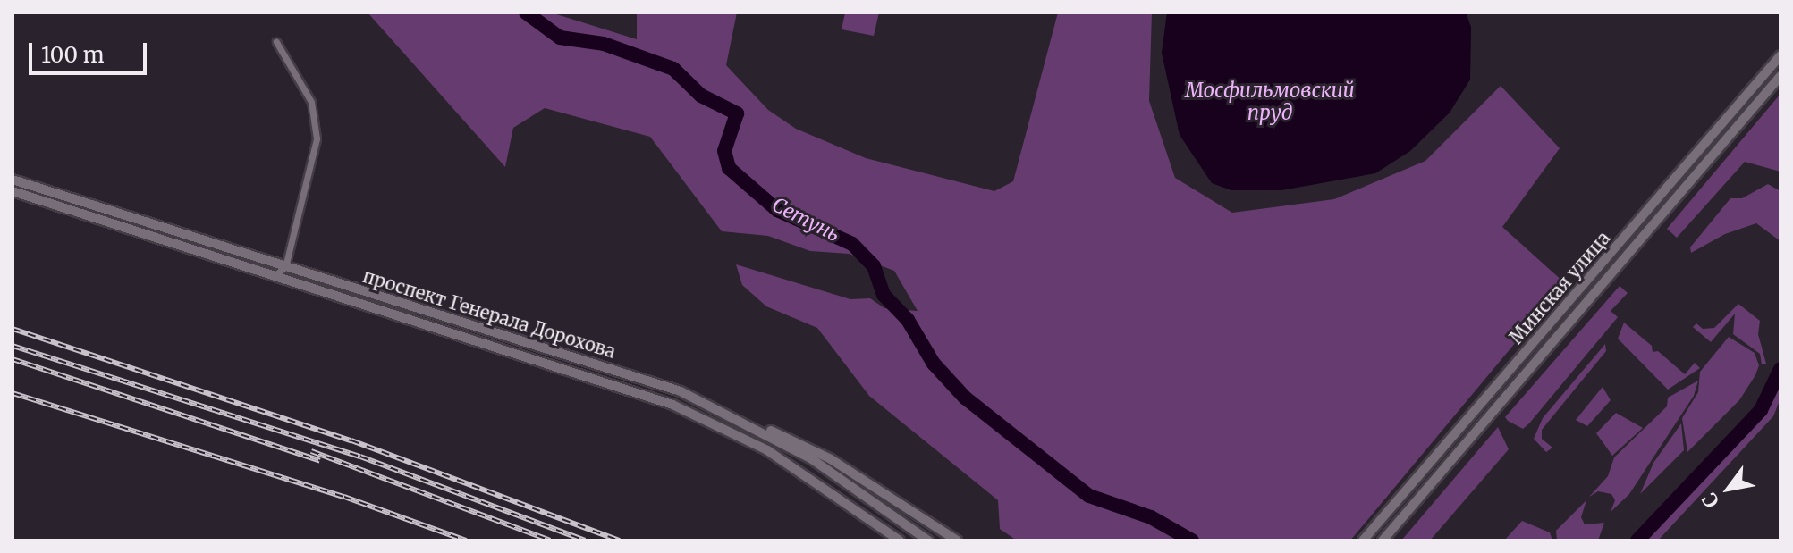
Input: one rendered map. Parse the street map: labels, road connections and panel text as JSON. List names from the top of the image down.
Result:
{
  "streets": {
    "main road": ["Минская улица", "проспект Генерала Дорохова"]
  },
  "water": ["Мосфильмовский пруд", "Сетунь"],
  "scale_bar": "100 m",
  "north": "bottom left"
}
